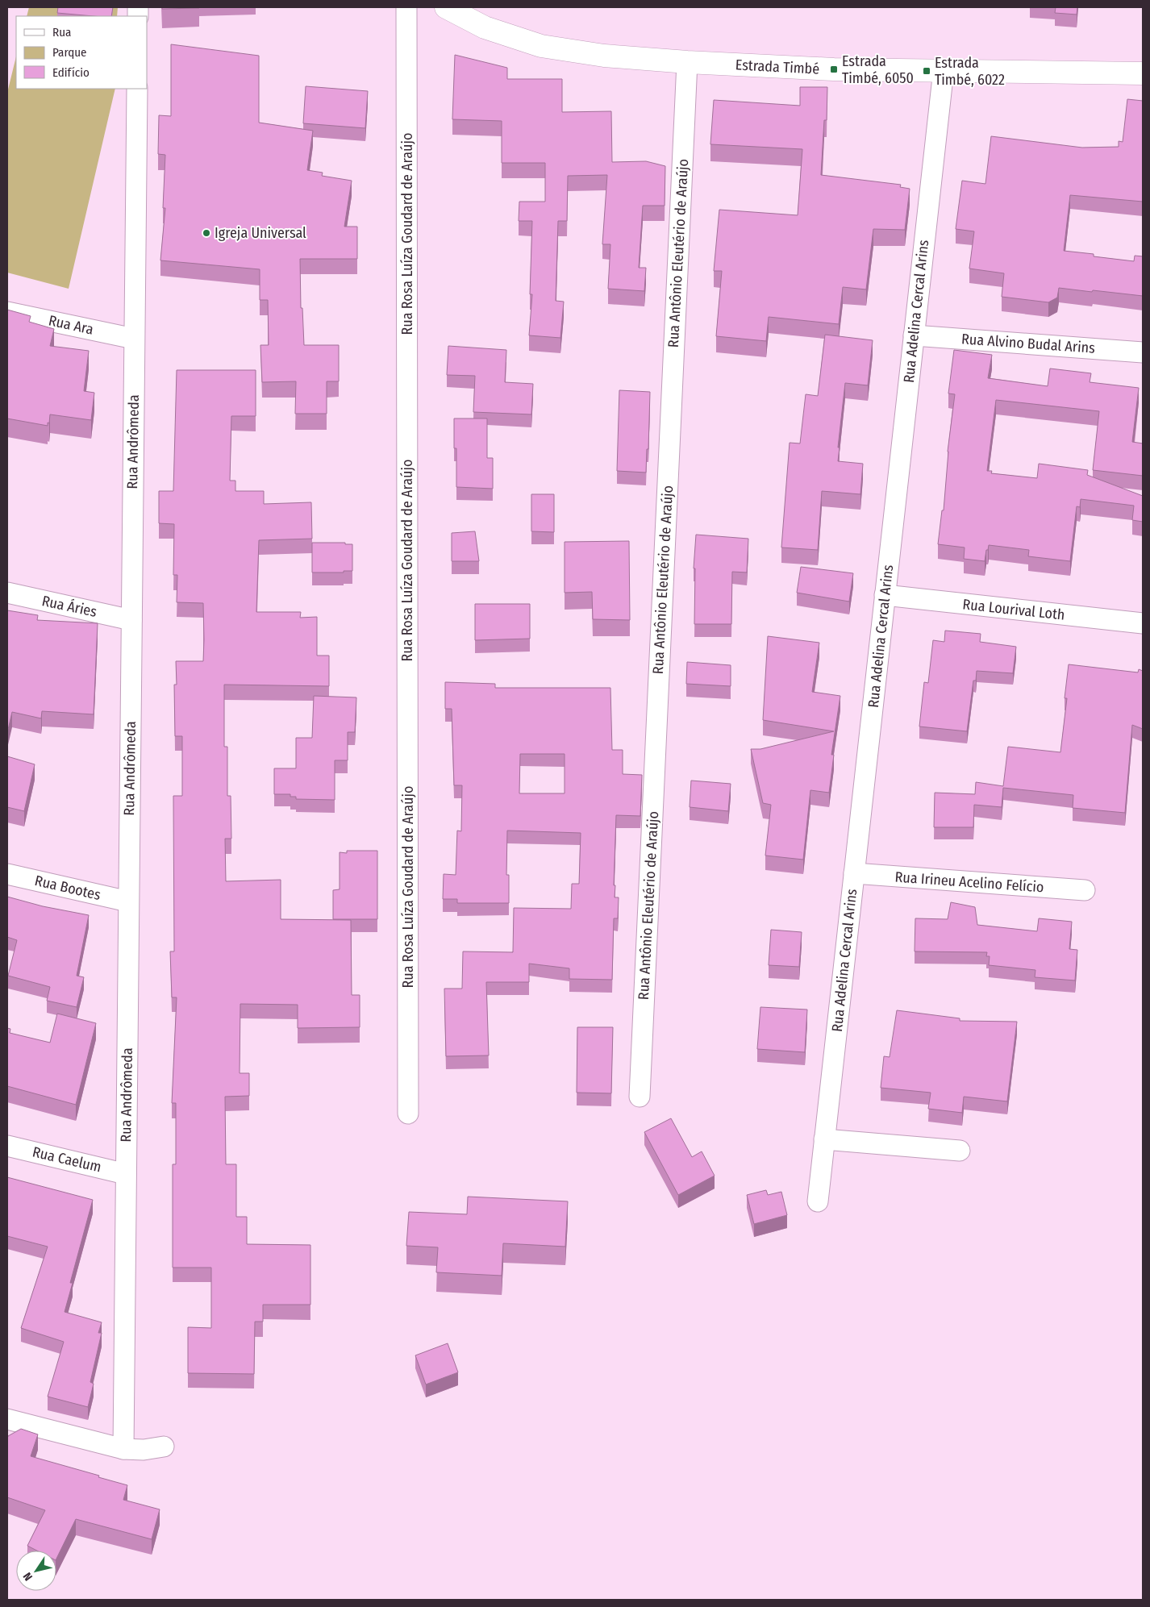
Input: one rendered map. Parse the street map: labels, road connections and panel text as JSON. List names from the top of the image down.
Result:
{
  "streets": {
    "main road": ["Estrada Timbé"],
    "street": [
      "Rua Rosa Luíza Goudard de Araújo",
      "Rua Antônio Eleutério de Araújo",
      "Rua Adelina Cercal Arins",
      "Rua Ara",
      "Rua Alvino Budal Arins",
      "Rua Andrômeda",
      "Rua Áries",
      "Rua Lourival Loth",
      "Rua Irineu Acelino Felício",
      "Rua Bootes",
      "Rua Caelum"
    ]
  },
  "crossings": [
    ["Estrada Timbé", "Rua Antônio Eleutério de Araújo"],
    ["Estrada Timbé", "Rua Adelina Cercal Arins"],
    ["Rua Adelina Cercal Arins", "Rua Alvino Budal Arins"],
    ["Rua Adelina Cercal Arins", "Rua Lourival Loth"],
    ["Rua Adelina Cercal Arins", "Rua Irineu Acelino Felício"],
    ["Rua Ara", "Rua Andrômeda"],
    ["Rua Andrômeda", "Rua Áries"],
    ["Rua Andrômeda", "Rua Bootes"],
    ["Rua Andrômeda", "Rua Caelum"]
  ],
  "places": {
    "transit": ["Estrada Timbé, 6050", "Estrada Timbé, 6022"],
    "other": ["Igreja Universal"]
  },
  "legend": ["Rua", "Parque", "Edifício"],
  "north": "bottom left"
}
